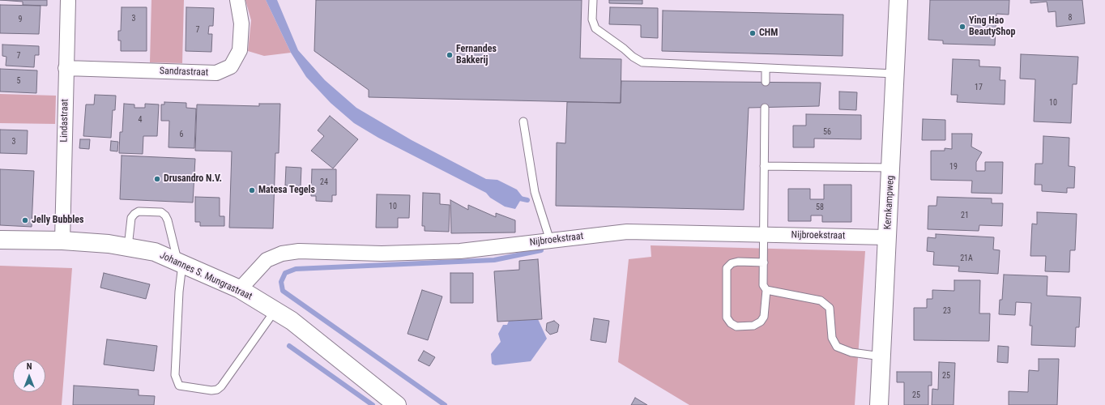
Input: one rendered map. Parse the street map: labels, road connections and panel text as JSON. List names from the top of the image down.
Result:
{
  "streets": {
    "street": [
      "Sandrastraat",
      "Lindastraat",
      "Kernkampweg",
      "Nijbroekstraat",
      "Johannes S. Mungrastraat"
    ]
  },
  "crossings": [
    ["Sandrastraat", "Lindastraat"],
    ["Lindastraat", "Johannes S. Mungrastraat"],
    ["Kernkampweg", "Nijbroekstraat"],
    ["Nijbroekstraat", "Johannes S. Mungrastraat"]
  ],
  "places": [
    "Ying Hao BeautyShop",
    "CHM",
    "Fernandes Bakkerij",
    "Drusandro N.V.",
    "Matesa Tegels",
    "Jelly Bubbles"
  ],
  "house_numbers": [
    "8",
    "3",
    "9",
    "7",
    "7",
    "5",
    "17",
    "10",
    "4",
    "56",
    "6",
    "3",
    "19",
    "24",
    "10",
    "58",
    "21",
    "21A",
    "23",
    "25",
    "25"
  ],
  "north": "top"
}
